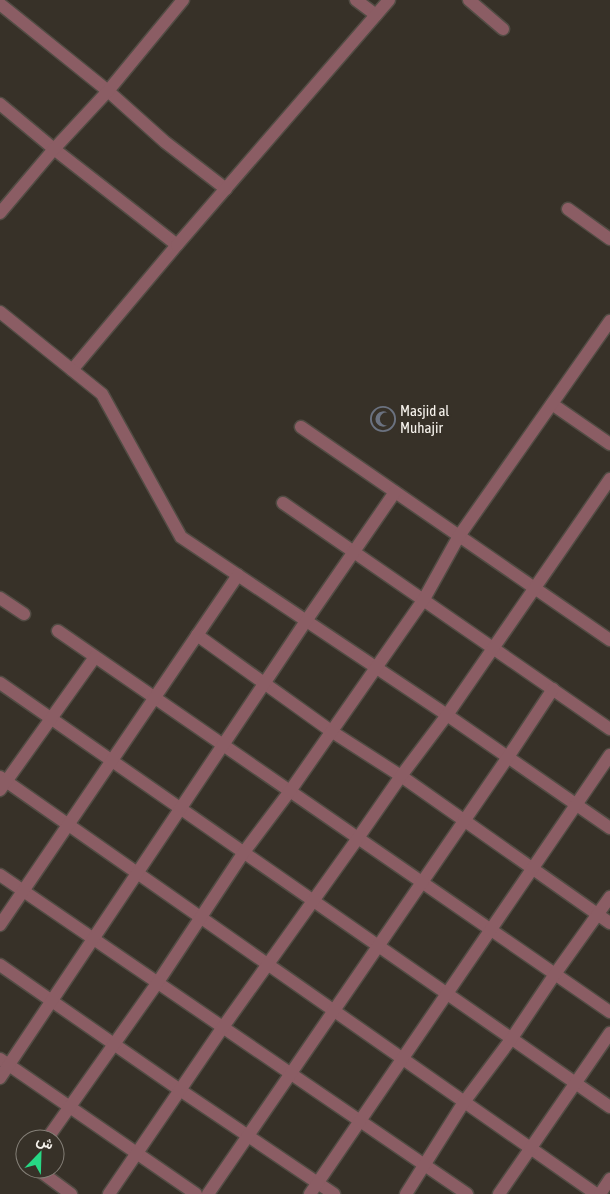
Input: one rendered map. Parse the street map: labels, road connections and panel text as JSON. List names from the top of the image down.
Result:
{
  "places": {
    "mosque": ["Masjid al Muhajir"]
  },
  "north": "top right"
}
